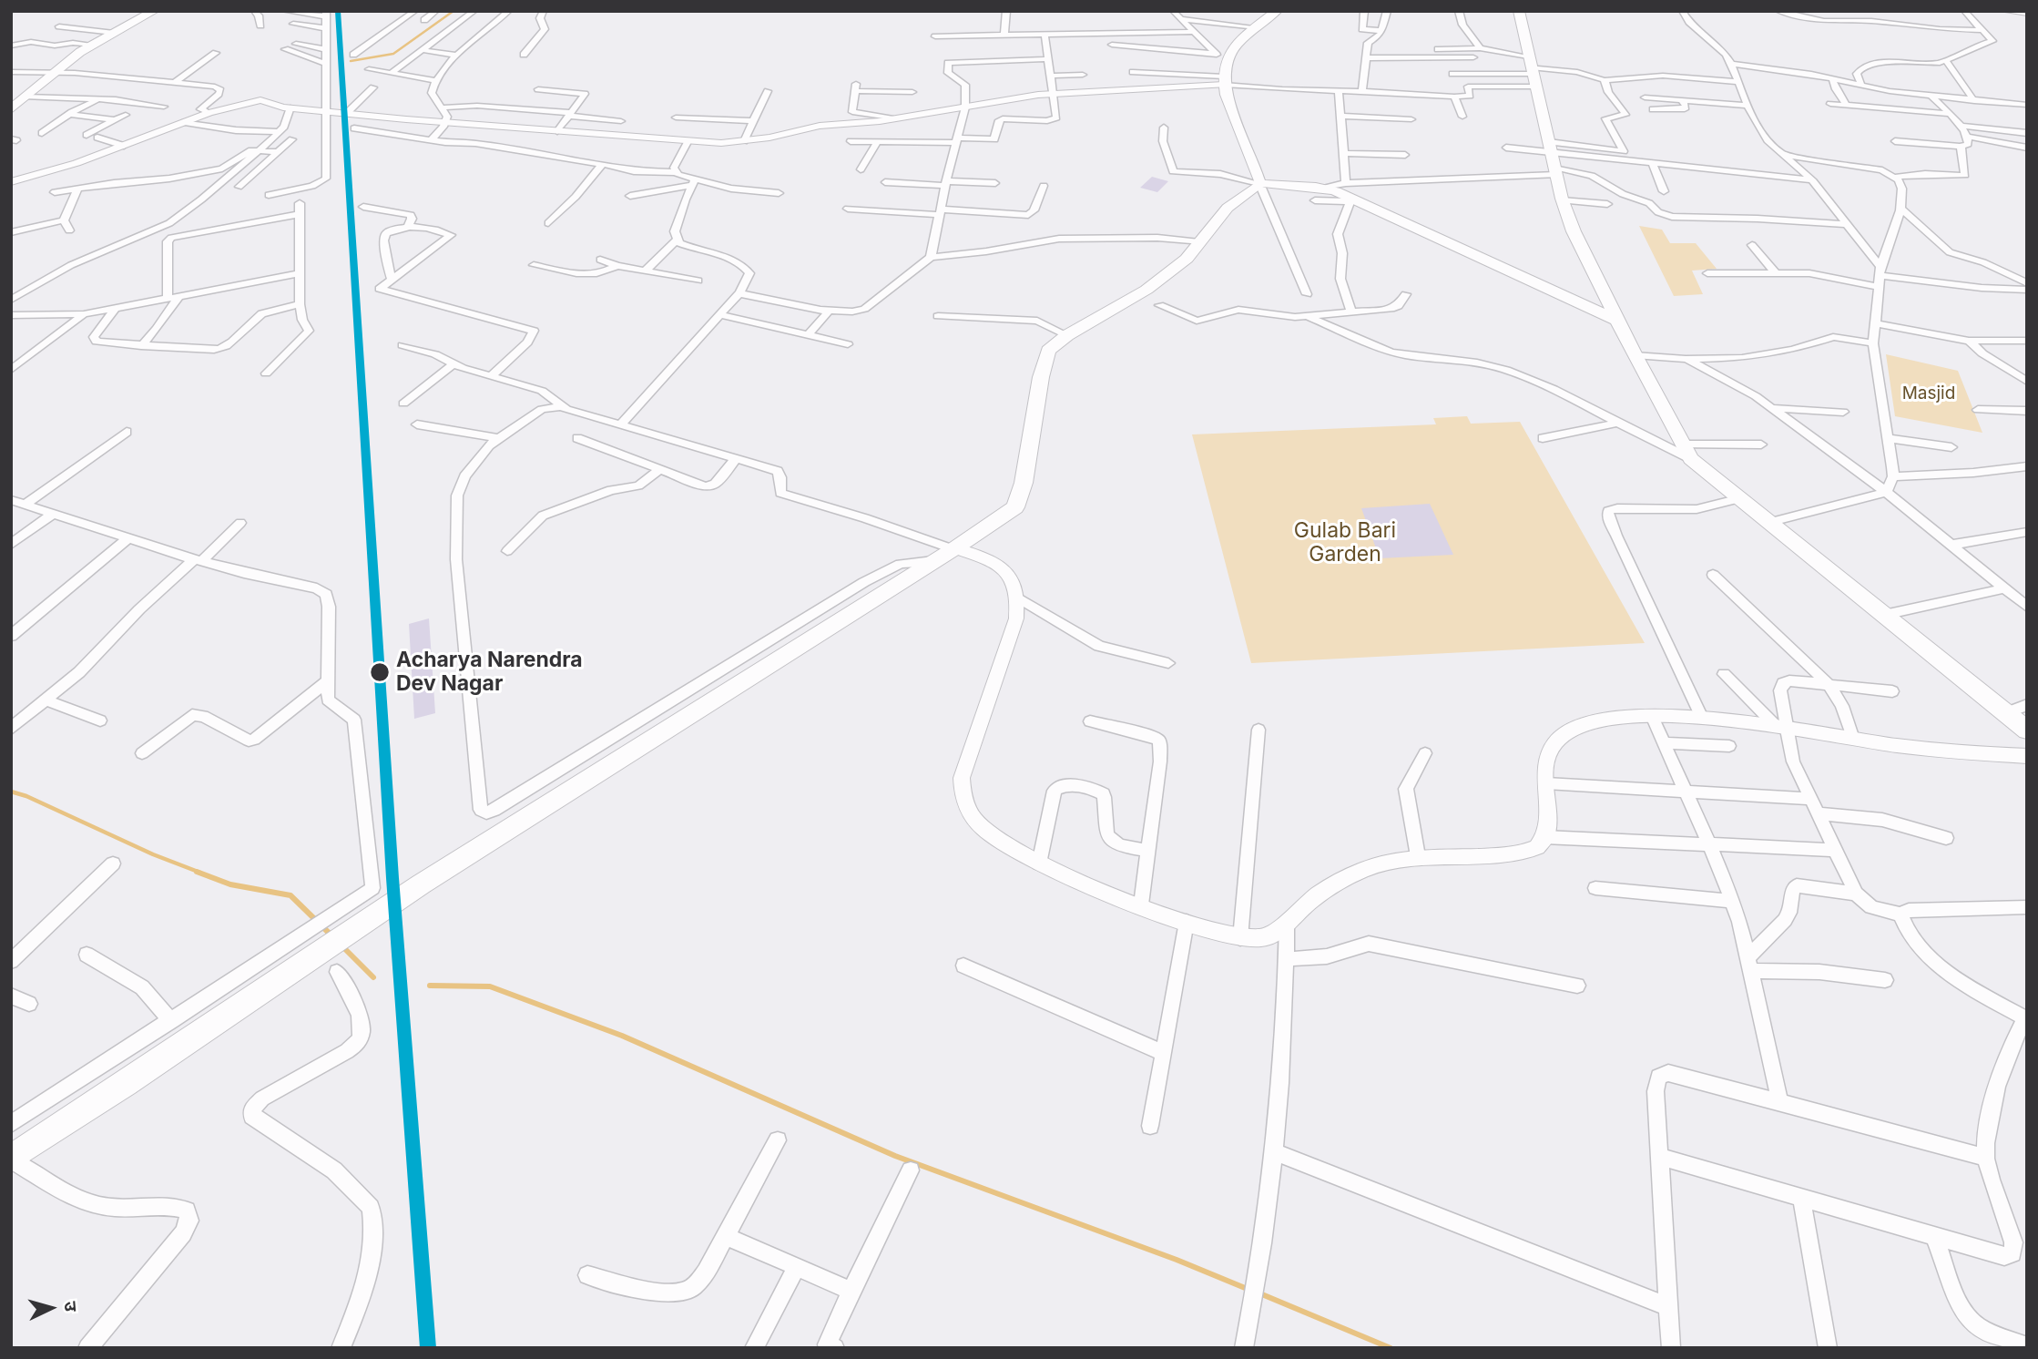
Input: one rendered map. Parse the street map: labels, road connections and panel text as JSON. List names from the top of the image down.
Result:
{
  "parks": ["Masjid", "Gulab Bari Garden"],
  "places": ["Acharya Narendra Dev Nagar"],
  "north": "right"
}
